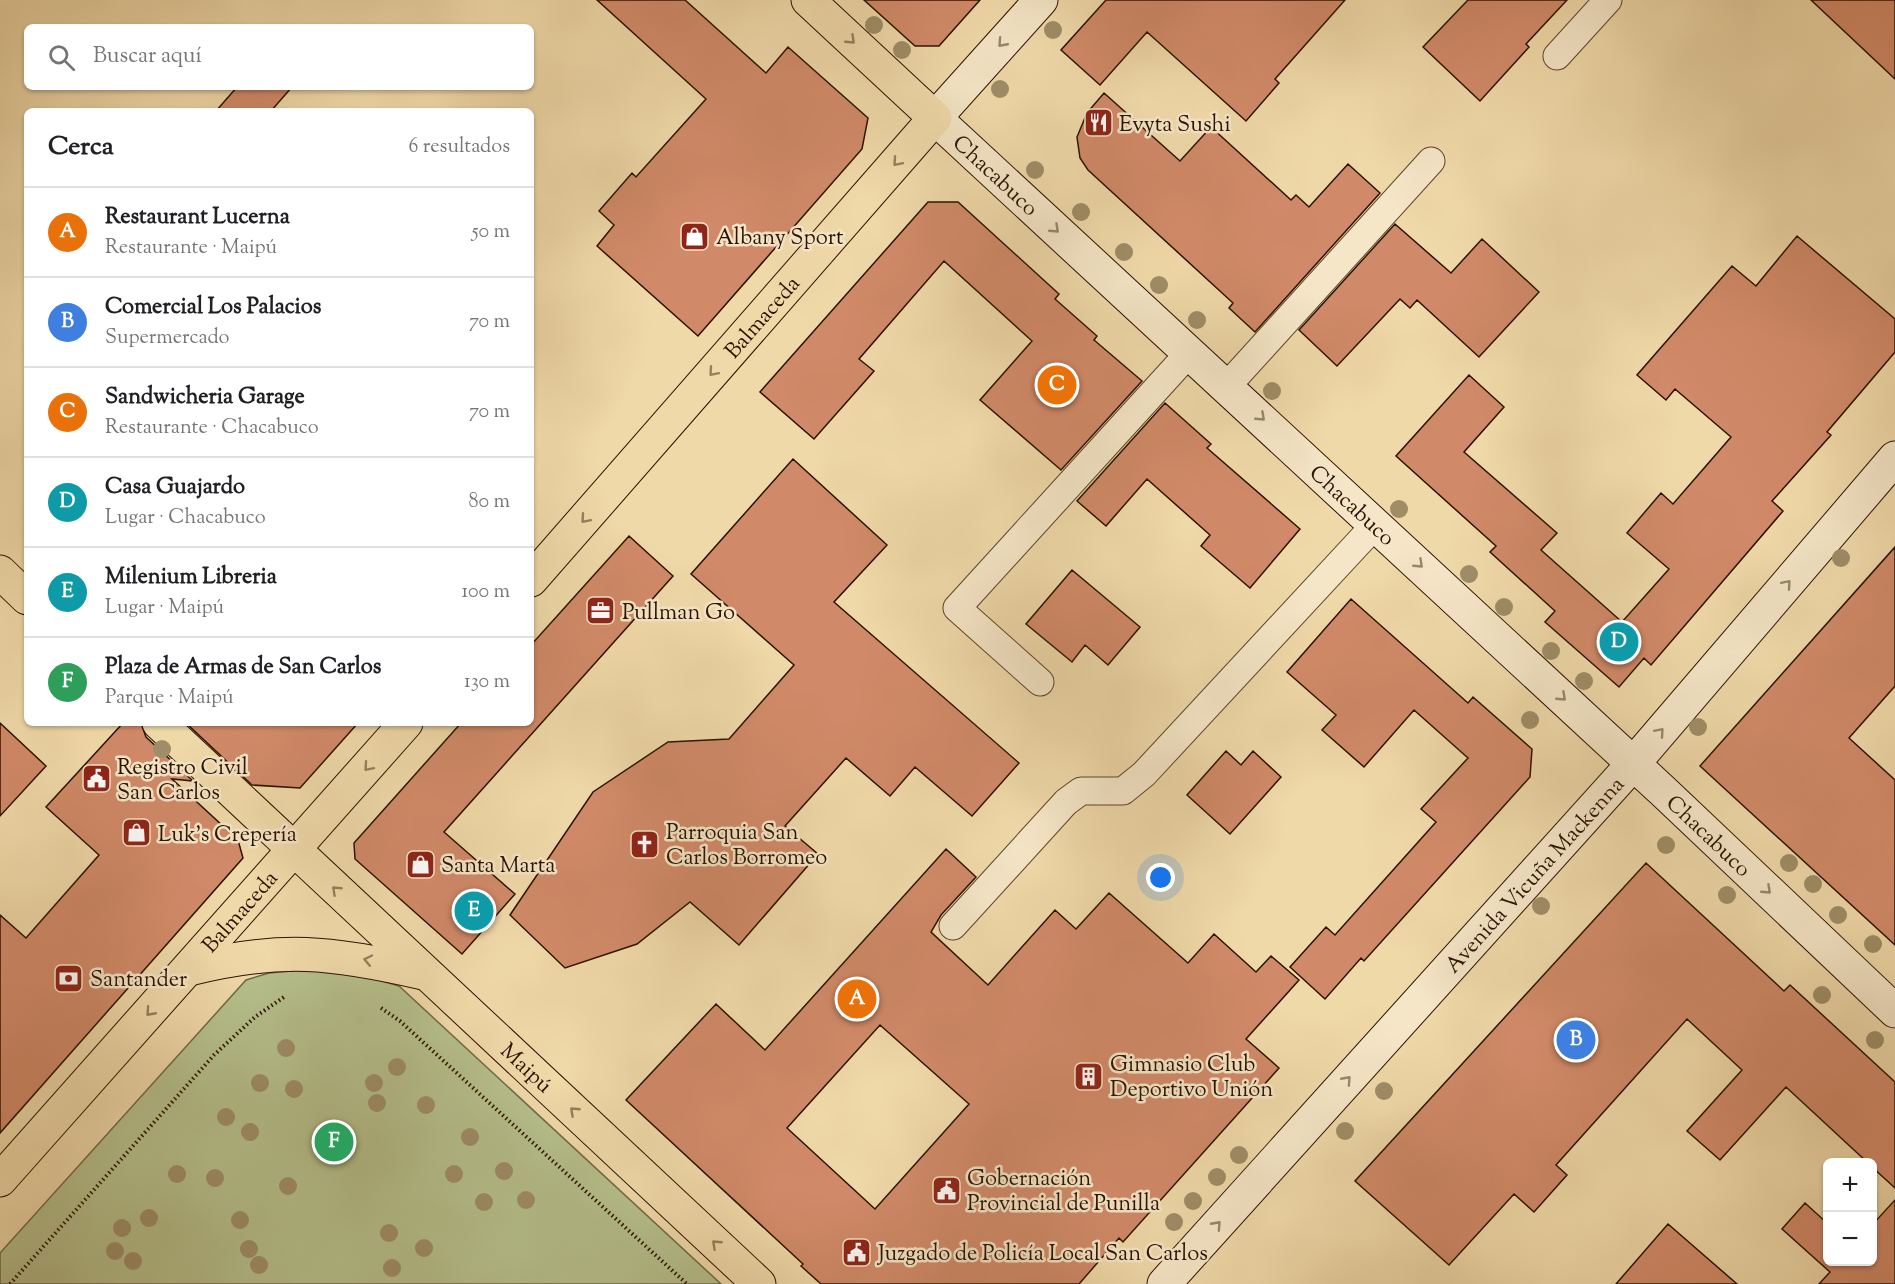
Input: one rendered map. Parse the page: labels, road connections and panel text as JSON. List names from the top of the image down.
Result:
{
  "streets": {
    "main road": [
      "Chacabuco",
      "Balmaceda",
      "Avenida Vicuña Mackenna",
      "Maipú"
    ]
  },
  "crossings": [
    ["Chacabuco", "Balmaceda"],
    ["Chacabuco", "Avenida Vicuña Mackenna"],
    ["Balmaceda", "Maipú"]
  ],
  "one_way": [
    "Chacabuco",
    "Balmaceda",
    "Avenida Vicuña Mackenna",
    "Maipú"
  ],
  "places": {
    "restaurant": ["Evyta Sushi"],
    "shop": ["Albany Sport", "Luk's Crepería", "Santa Marta"],
    "office": ["Pullman Go"],
    "public building": ["Registro Civil San Carlos", "Gobernación Provincial de Punilla", "Juzgado de Policía Local San Carlos"],
    "church": ["Parroquia San Carlos Borromeo"],
    "bank": ["Santander"],
    "building": ["Gimnasio Club Deportivo Unión"]
  },
  "page": {
    "search": "Buscar aquí",
    "heading": ["Cerca", "6 resultados"],
    "list": [
      {
        "mark": "A",
        "name": "Restaurant Lucerna",
        "note": "Restaurante · Maipú",
        "value": "50 m"
      },
      {
        "mark": "B",
        "name": "Comercial Los Palacios",
        "note": "Supermercado",
        "value": "70 m"
      },
      {
        "mark": "C",
        "name": "Sandwicheria Garage",
        "note": "Restaurante · Chacabuco",
        "value": "70 m"
      },
      {
        "mark": "D",
        "name": "Casa Guajardo",
        "note": "Lugar · Chacabuco",
        "value": "80 m"
      },
      {
        "mark": "E",
        "name": "Milenium Libreria",
        "note": "Lugar · Maipú",
        "value": "100 m"
      },
      {
        "mark": "F",
        "name": "Plaza de Armas de San Carlos",
        "note": "Parque · Maipú",
        "value": "130 m"
      }
    ],
    "pins": [
      "C",
      "D",
      "E",
      "A",
      "B",
      "F"
    ],
    "map_buttons": ["+", "−"]
  }
}
